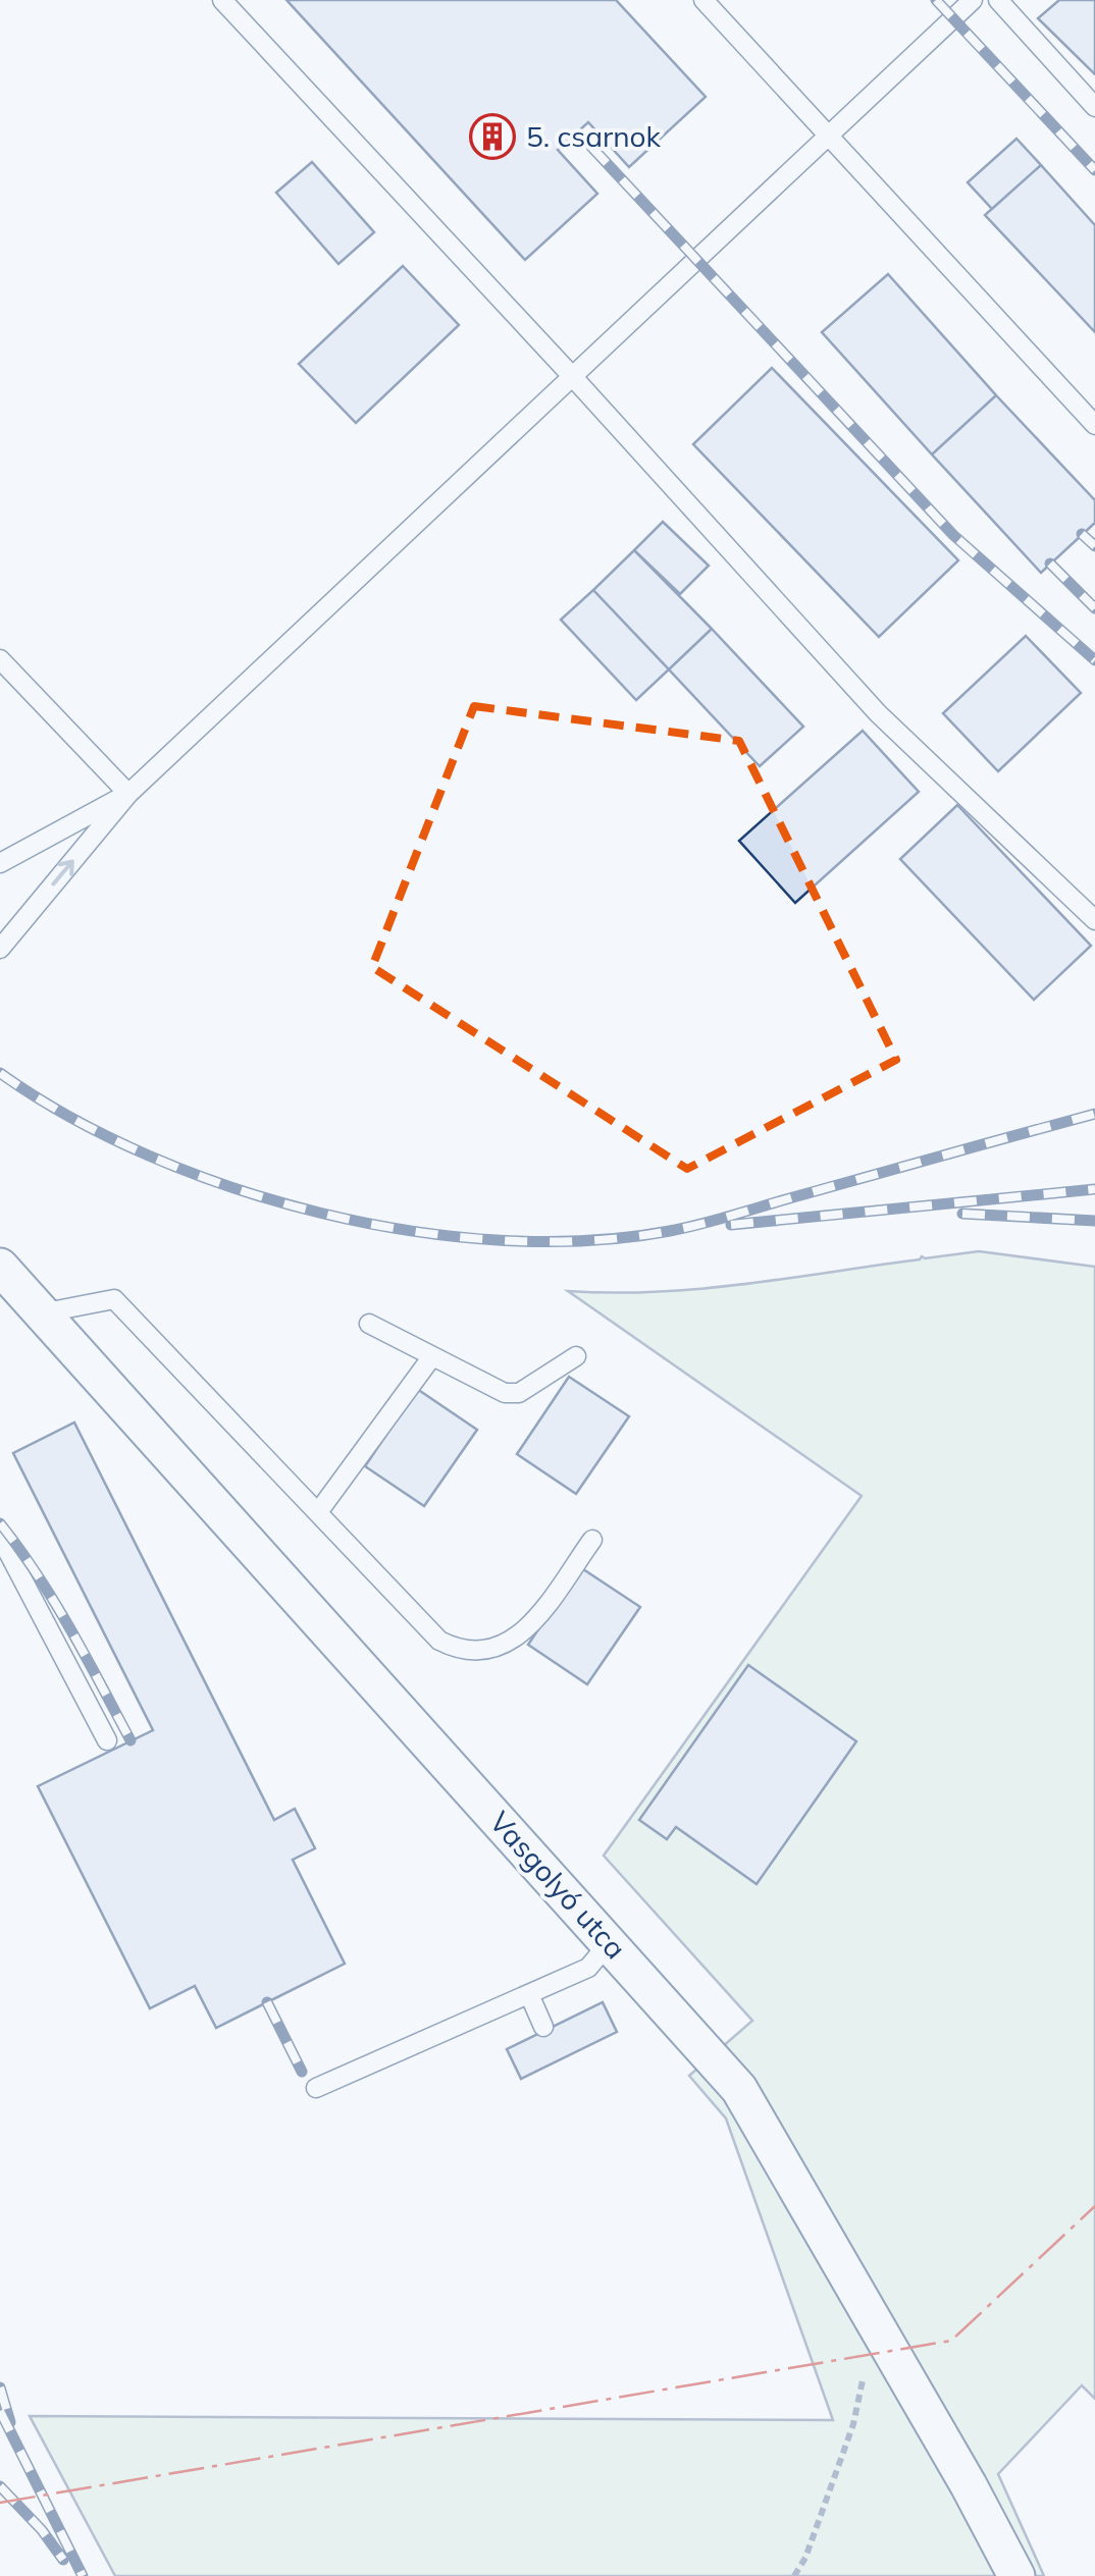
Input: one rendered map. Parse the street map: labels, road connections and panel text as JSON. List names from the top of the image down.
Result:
{
  "streets": {
    "street": ["Vasgolyó utca"]
  },
  "places": {
    "building": ["5. csarnok"]
  }
}
